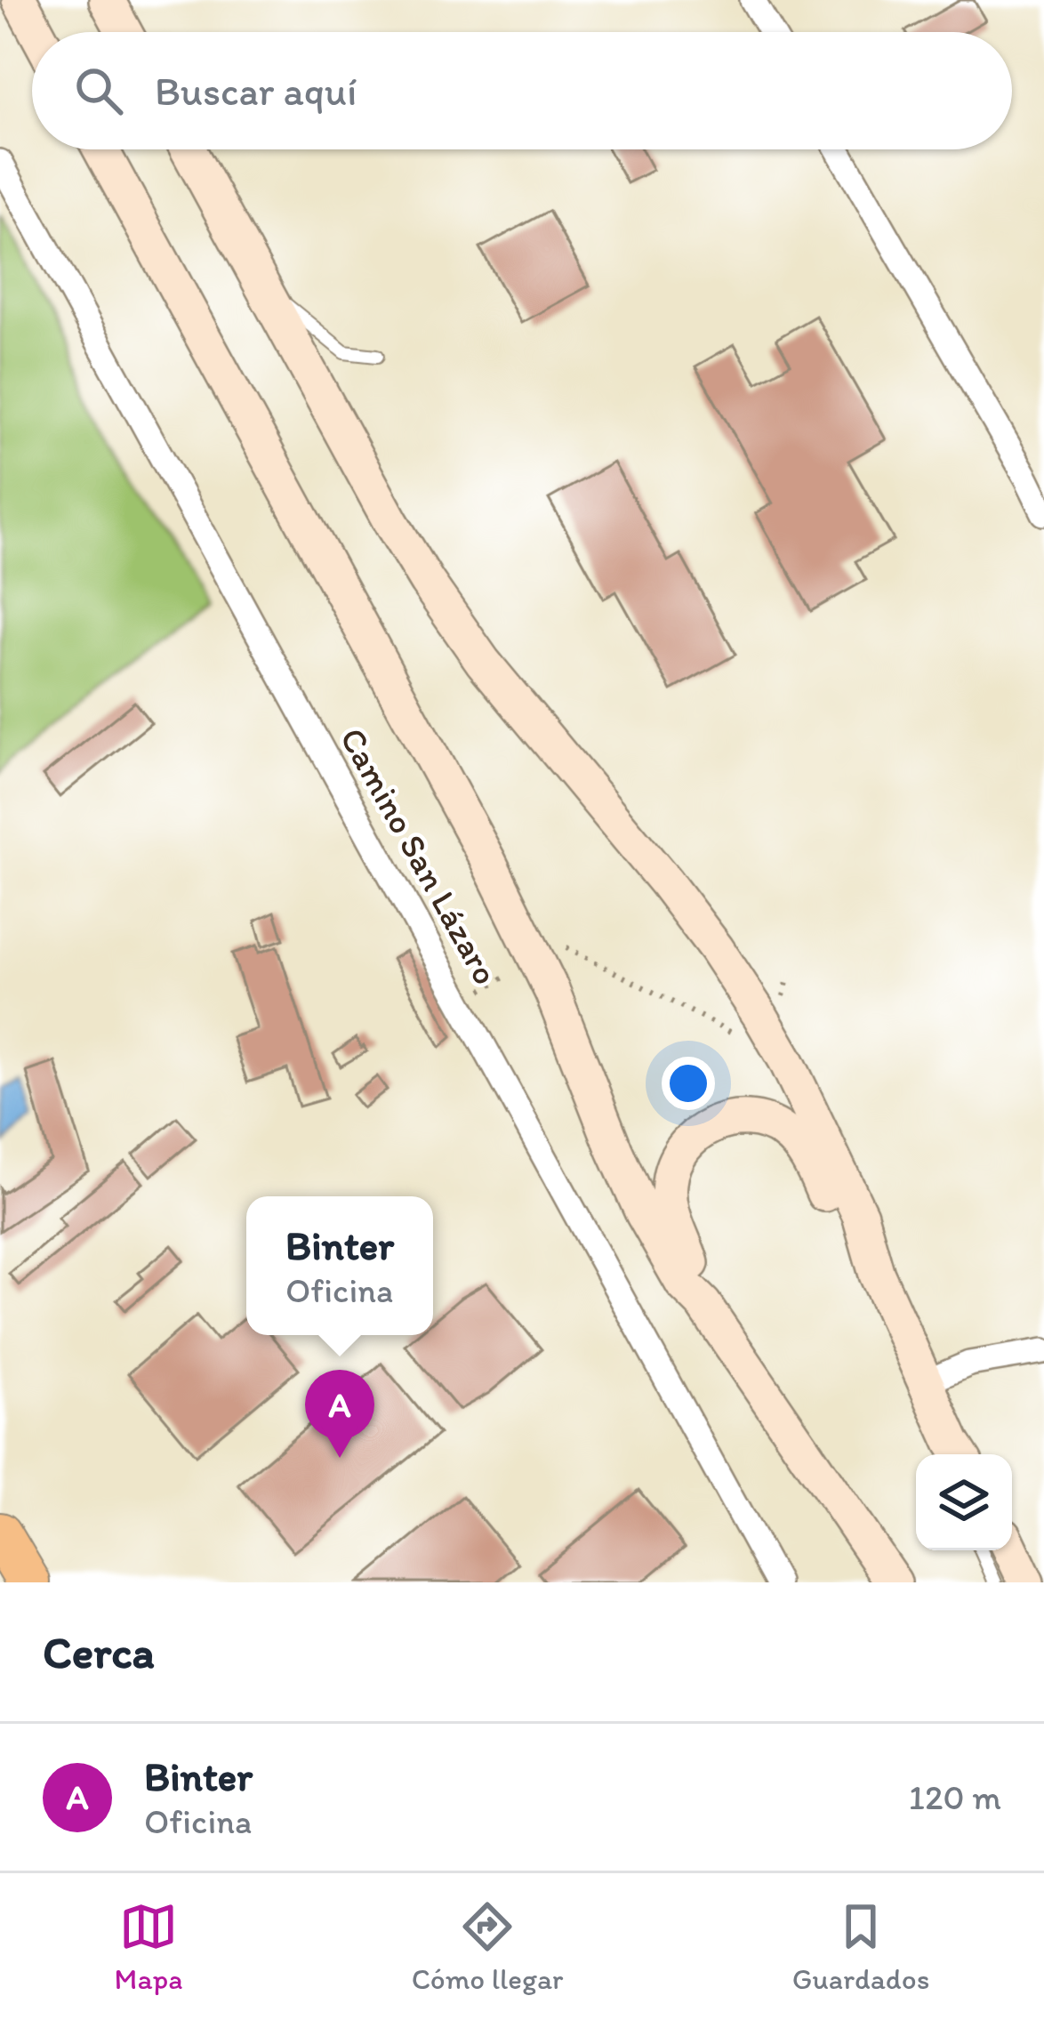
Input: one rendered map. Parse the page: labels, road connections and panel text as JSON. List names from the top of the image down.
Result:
{
  "streets": {
    "street": ["Camino San Lázaro"]
  },
  "page": {
    "search": "Buscar aquí",
    "popup": ["Binter", "Oficina"],
    "pins": "A",
    "heading": "Cerca",
    "list": [
      {
        "mark": "A",
        "name": "Binter",
        "note": "Oficina",
        "value": "120 m"
      }
    ],
    "nav": ["Mapa", "Cómo llegar", "Guardados"]
  }
}
